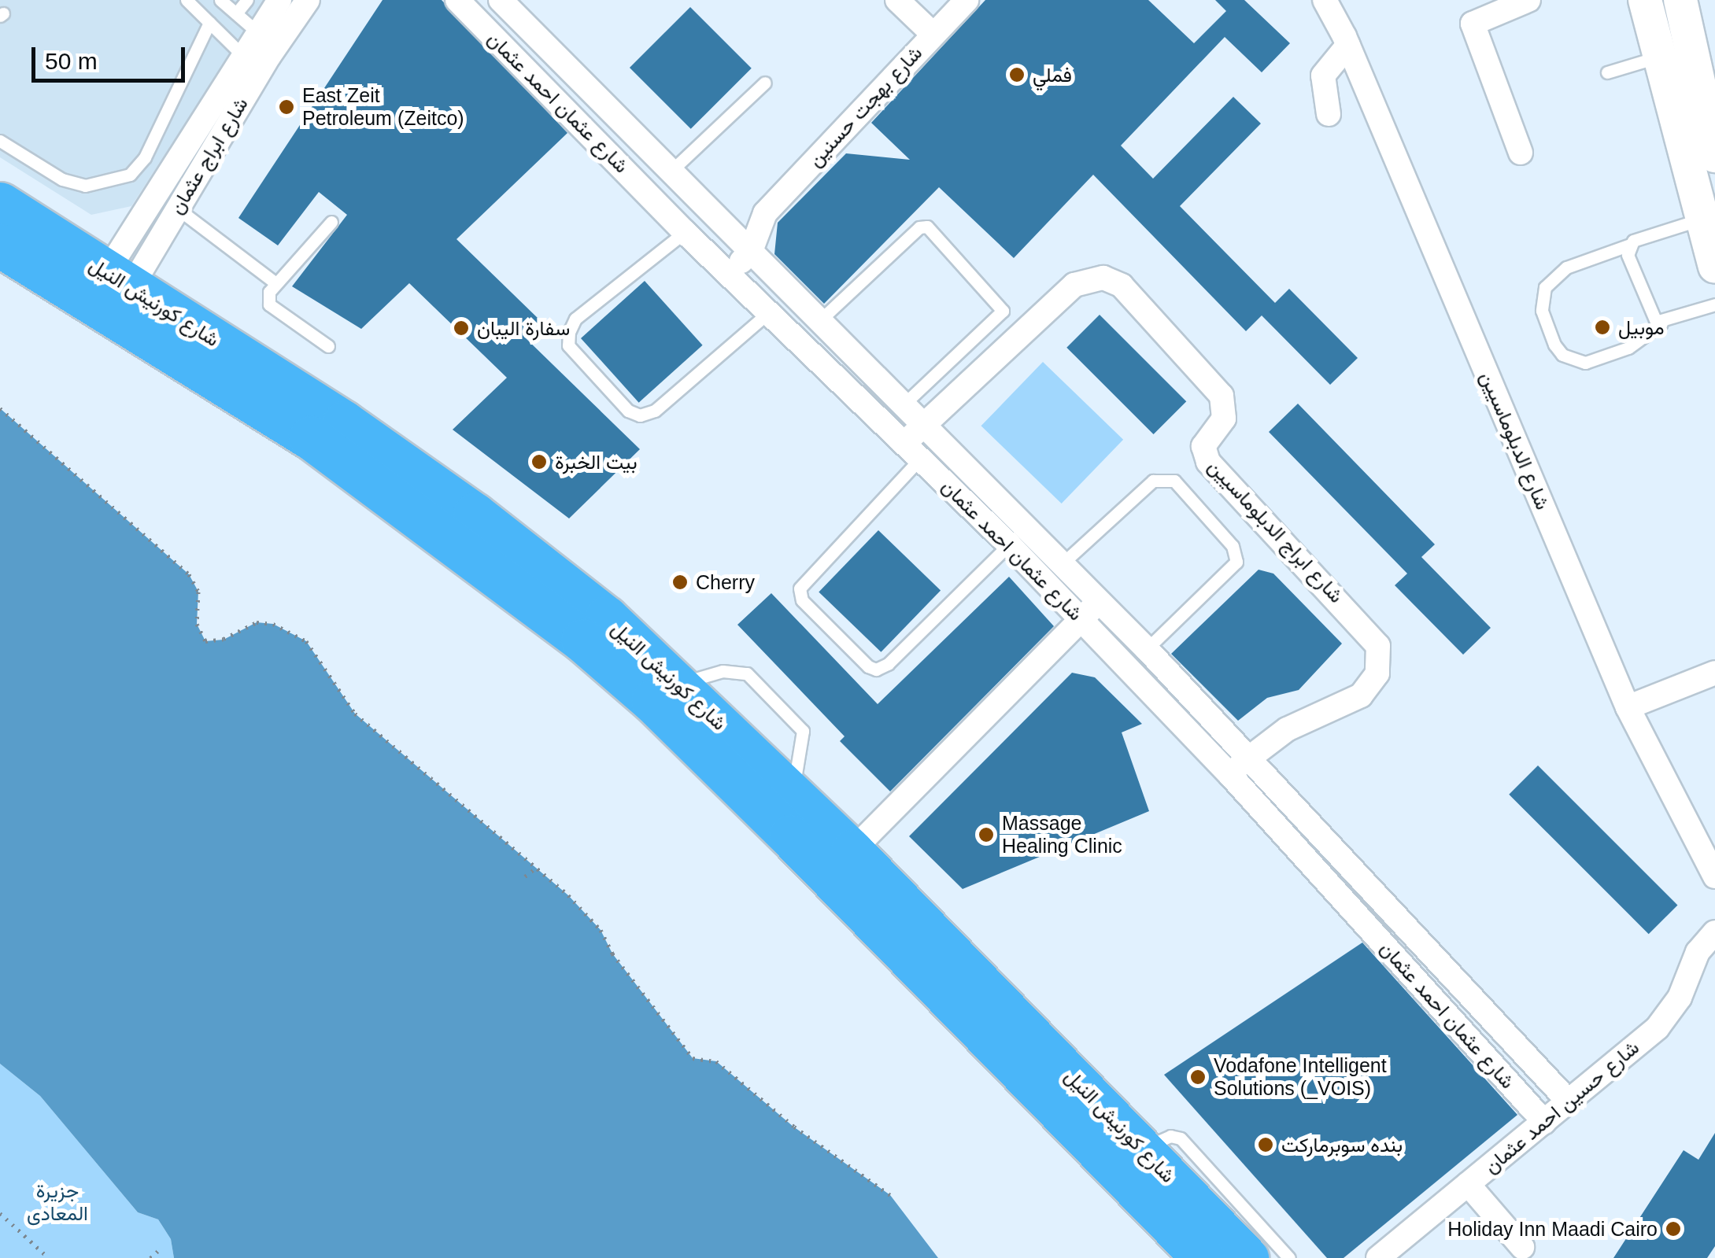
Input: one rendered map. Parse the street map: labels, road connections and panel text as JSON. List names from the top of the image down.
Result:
{
  "streets": {
    "highway": ["شارع كورنيش النيل"],
    "street": [
      "شارع عثمان احمد عثمان",
      "شارع بهجت حسنين",
      "شارع ابراج عثمان",
      "شارع الدبلوماسيين",
      "شارع ابراج الدبلوماسيين",
      "شارع حسين احمد عثمان"
    ]
  },
  "crossings": [
    ["شارع عثمان احمد عثمان", "شارع بهجت حسنين"],
    ["شارع عثمان احمد عثمان", "شارع ابراج الدبلوماسيين"],
    ["شارع عثمان احمد عثمان", "شارع حسين احمد عثمان"],
    ["شارع ابراج عثمان", "شارع كورنيش النيل"]
  ],
  "parks": ["جزيرة المعادى"],
  "places": [
    "فملي",
    "East Zeit Petroleum (Zeitco)",
    "موبيل",
    "سفارة اليبان",
    "بيت الخبرة",
    "Cherry",
    "Massage Healing Clinic",
    "Vodafone Intelligent Solutions (_VOIS)",
    "بنده سوبرماركت",
    "Holiday Inn Maadi Cairo"
  ],
  "scale_bar": "50 m"
}
